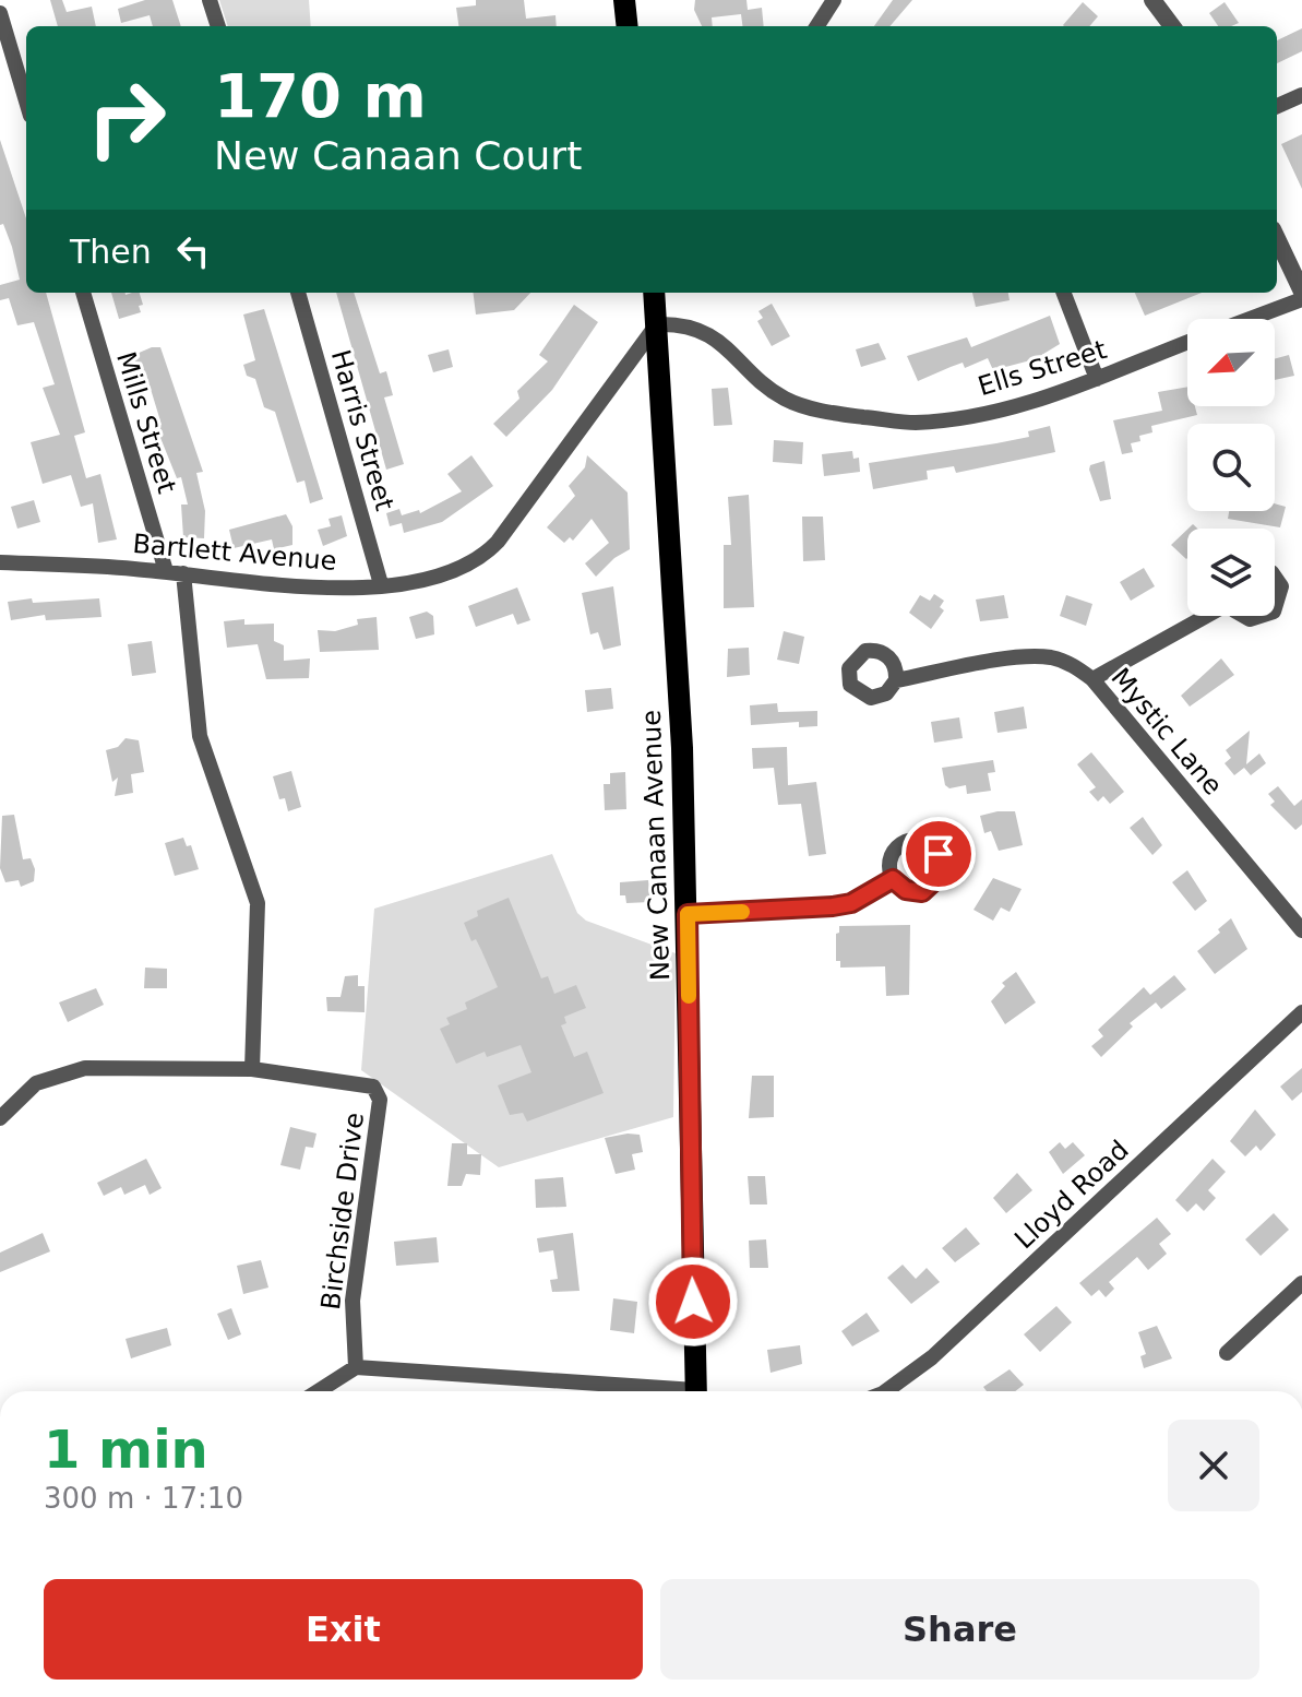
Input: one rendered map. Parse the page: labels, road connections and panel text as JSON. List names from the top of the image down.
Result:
{
  "streets": {
    "main road": ["New Canaan Avenue"],
    "street": [
      "Ells Street",
      "Mills Street",
      "Harris Street",
      "Bartlett Avenue",
      "Mystic Lane",
      "Lloyd Road",
      "Birchside Drive"
    ]
  },
  "crossings": [
    ["Ells Street", "Bartlett Avenue"],
    ["Ells Street", "New Canaan Avenue"],
    ["Mills Street", "Bartlett Avenue"],
    ["Harris Street", "Bartlett Avenue"],
    ["Bartlett Avenue", "New Canaan Avenue"]
  ],
  "north": "bottom left",
  "page": {
    "turn": ["170 m", "New Canaan Court"],
    "then": "Then",
    "heading": ["1 min", "300 m · 17:10"],
    "buttons": ["Exit", "Share"]
  }
}
